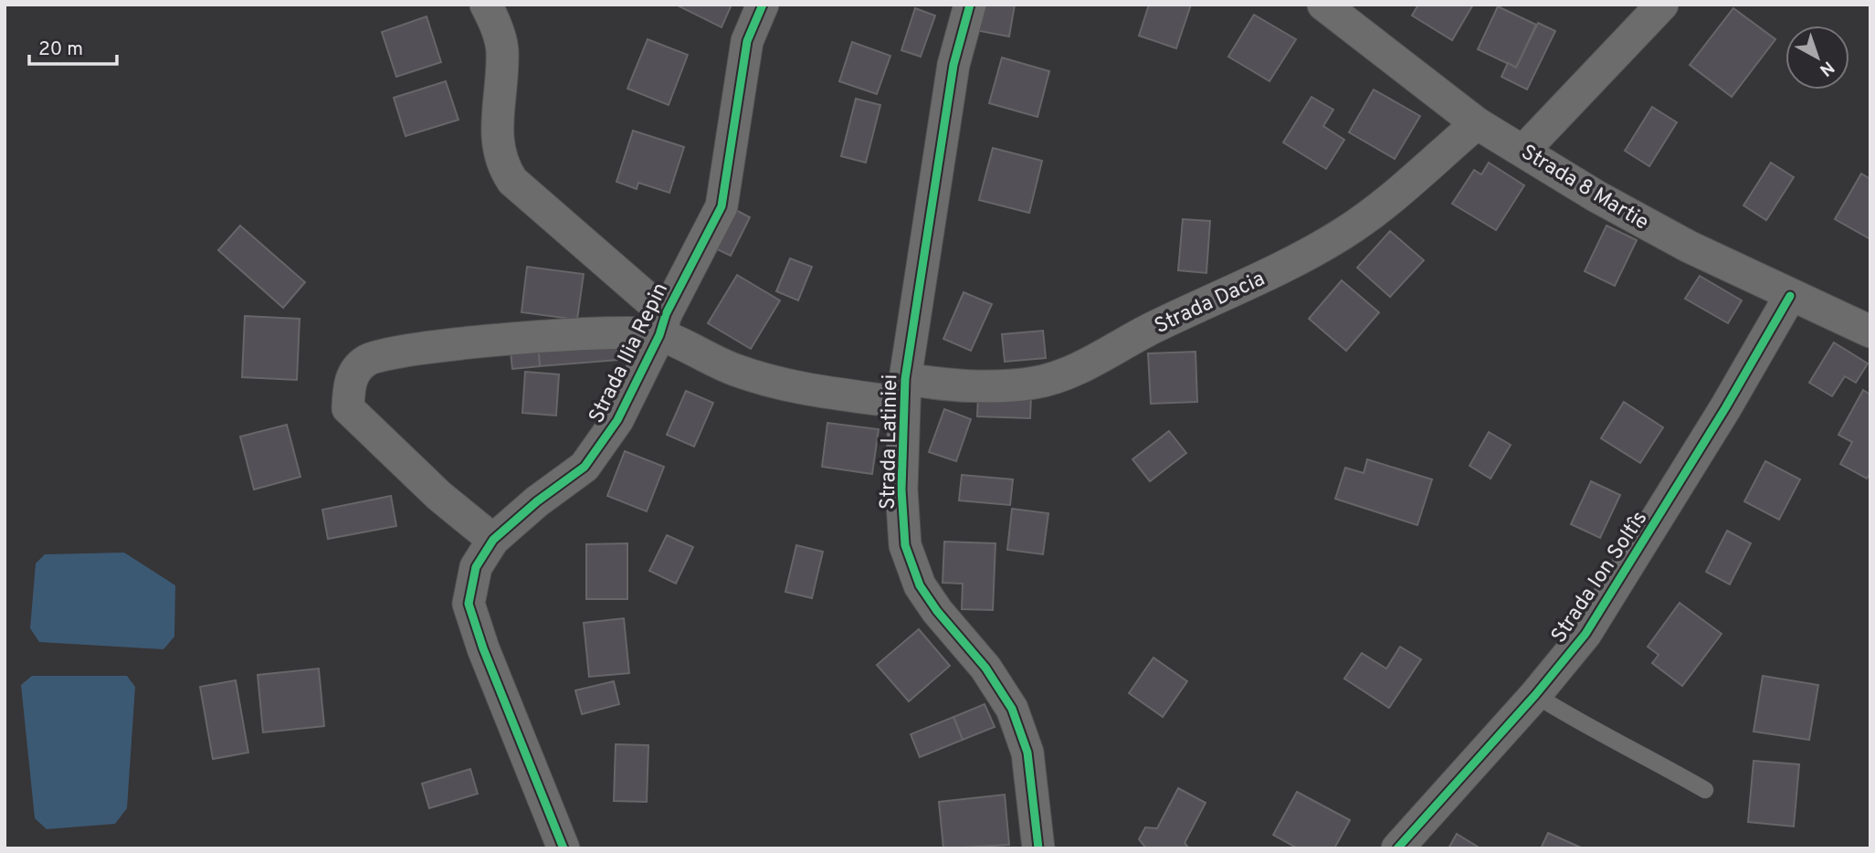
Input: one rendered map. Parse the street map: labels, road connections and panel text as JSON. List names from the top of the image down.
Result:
{
  "streets": {
    "street": [
      "Strada 8 Martie",
      "Strada Dacia",
      "Strada Ilia Repin",
      "Strada Latiniei",
      "Strada Ion Soltîs"
    ]
  },
  "crossings": [
    ["Strada 8 Martie", "Strada Dacia"],
    ["Strada 8 Martie", "Strada Ion Soltîs"],
    ["Strada Dacia", "Strada Ilia Repin"],
    ["Strada Dacia", "Strada Latiniei"],
    ["Strada Ilia Repin", "Strada Latiniei"]
  ],
  "scale_bar": "20 m",
  "north": "bottom right"
}
